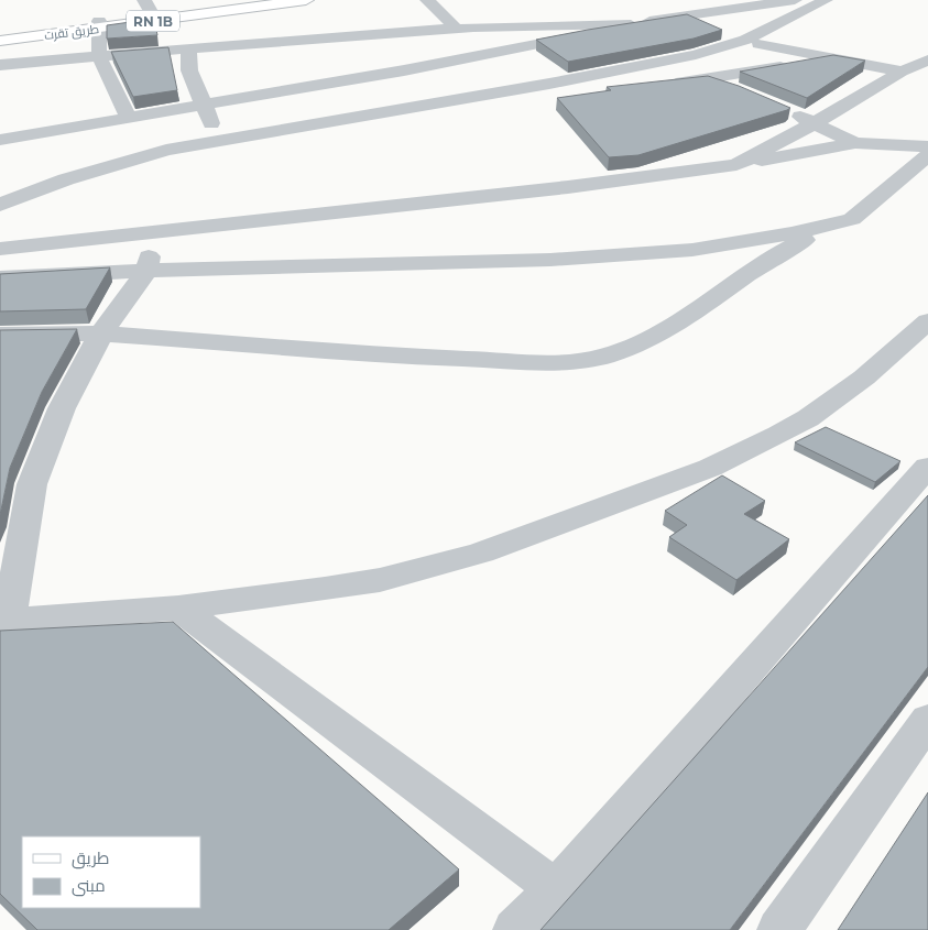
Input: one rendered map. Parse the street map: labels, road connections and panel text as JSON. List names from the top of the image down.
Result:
{
  "streets": {
    "main road": ["RN 1B", "طريق تقرت"]
  },
  "legend": ["طريق", "مبنى"]
}
